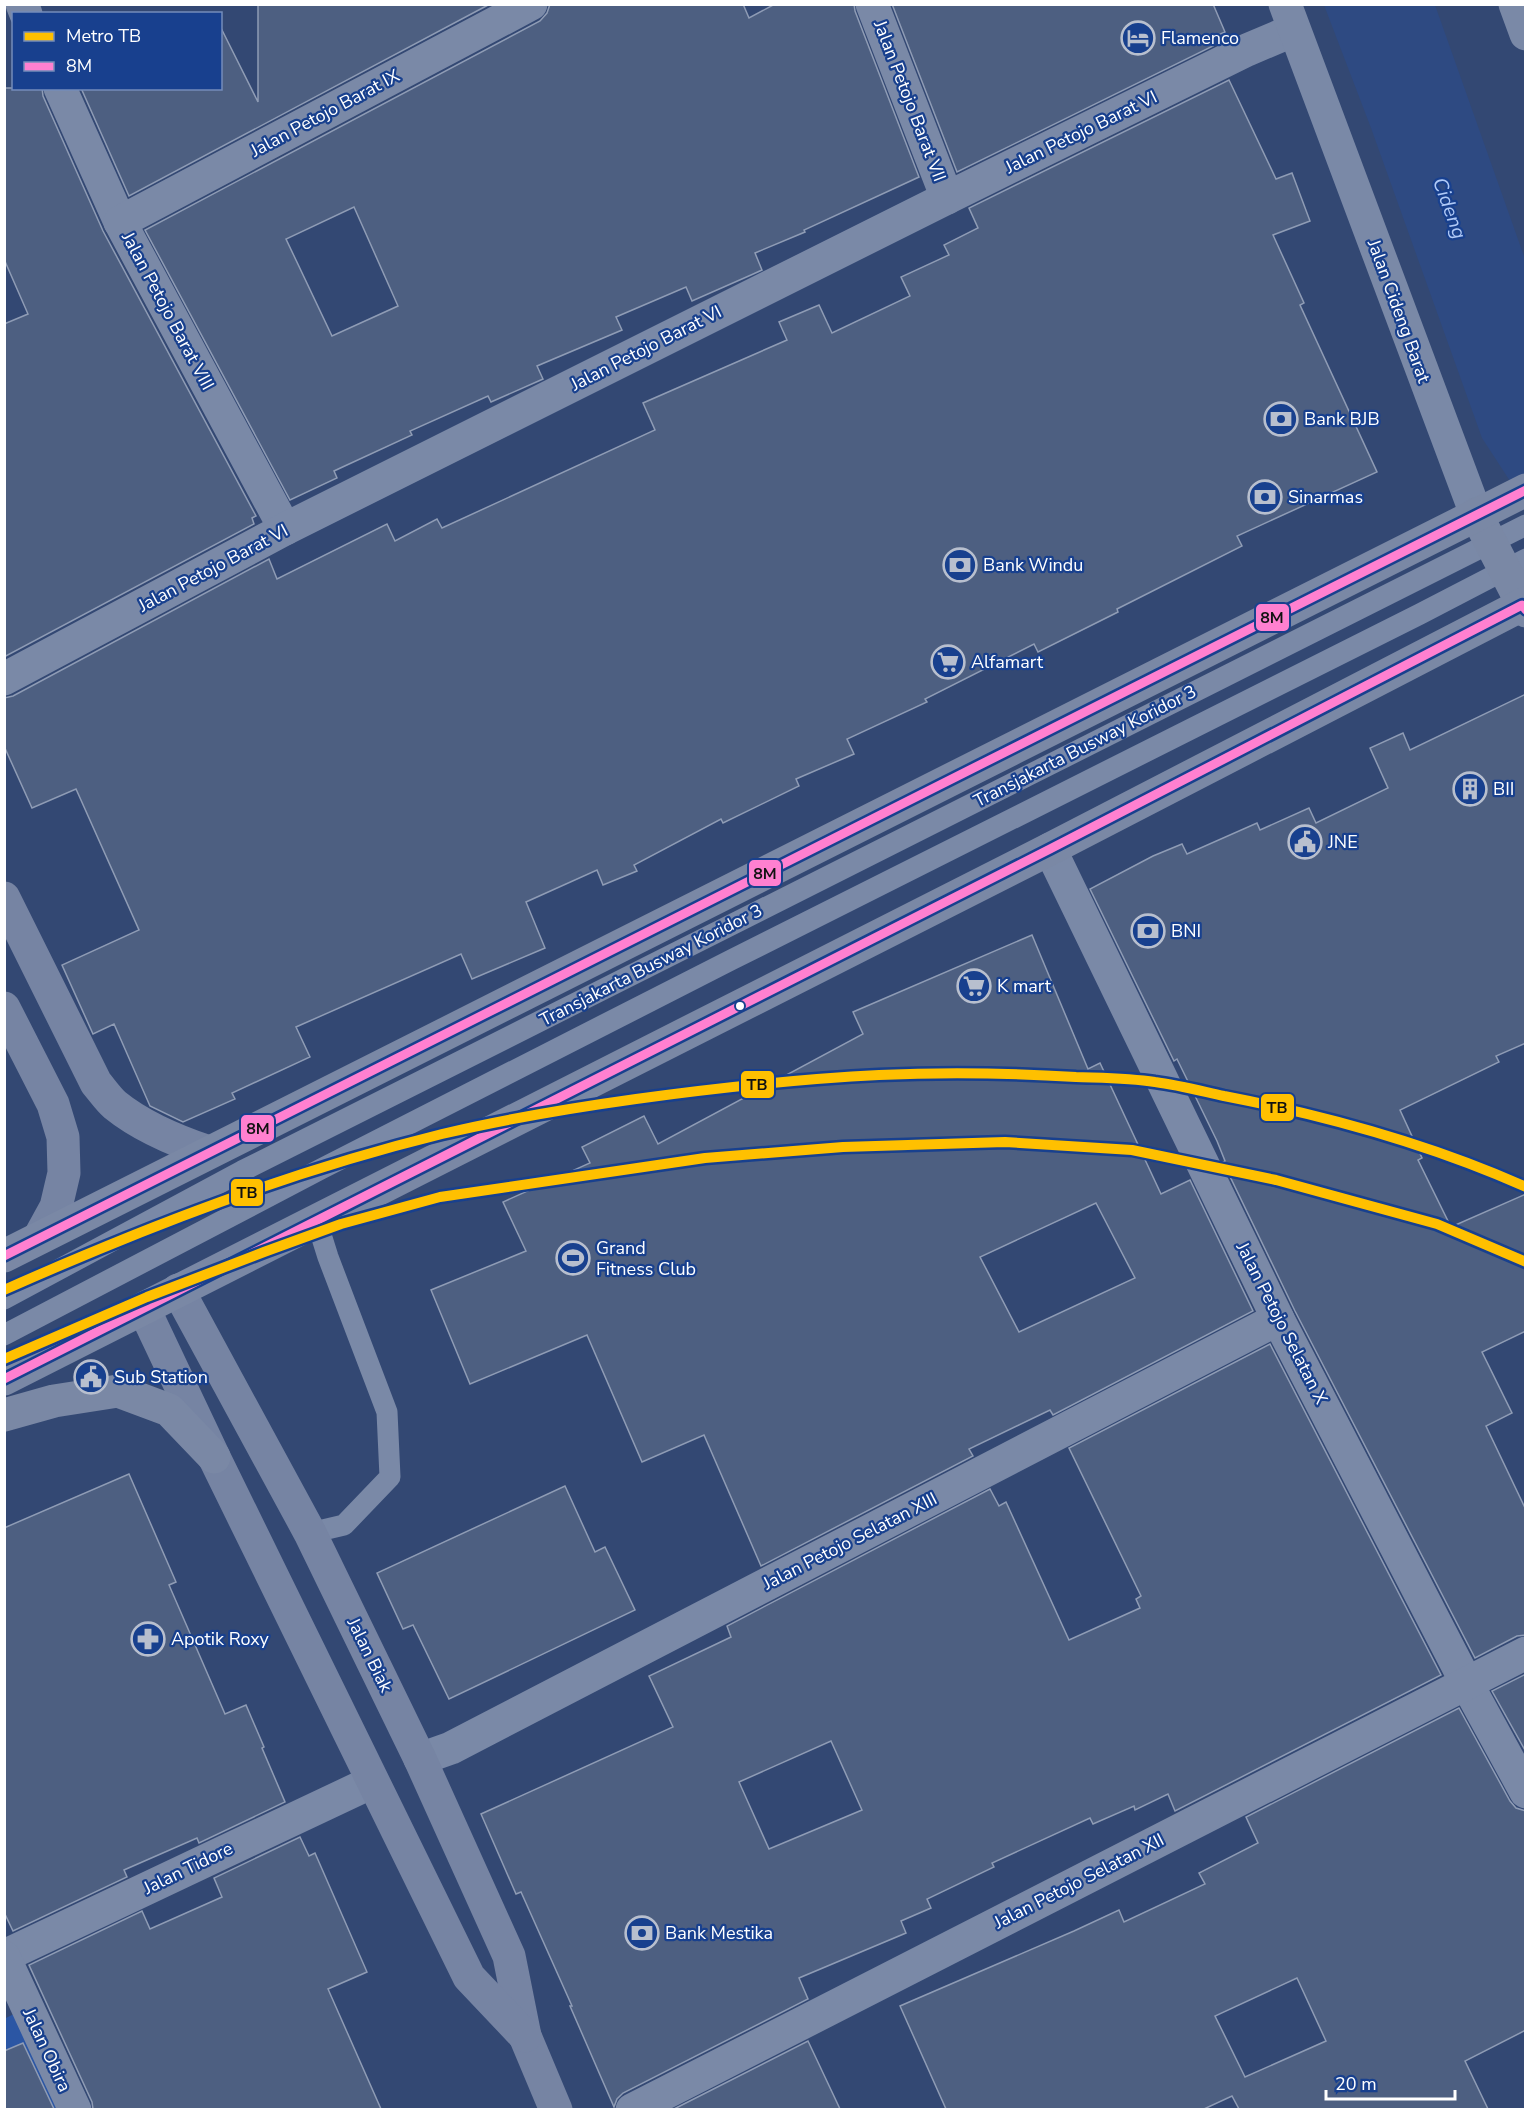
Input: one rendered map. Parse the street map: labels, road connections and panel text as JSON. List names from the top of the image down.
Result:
{
  "streets": {
    "main road": ["Jalan Cideng Barat", "Jalan Biak"],
    "street": [
      "Jalan Petojo Barat VII",
      "Jalan Petojo Barat IX",
      "Jalan Petojo Barat VI",
      "Jalan Petojo Barat VIII",
      "Jalan Petojo Selatan X",
      "Jalan Petojo Selatan XIII",
      "Jalan Tidore",
      "Jalan Petojo Selatan XII",
      "Jalan Obira"
    ],
    "lane": ["Transjakarta Busway Koridor 3"]
  },
  "crossings": [
    ["Jalan Petojo Barat VII", "Jalan Petojo Barat VI"],
    ["Jalan Petojo Barat IX", "Jalan Petojo Barat VIII"],
    ["Jalan Petojo Barat VI", "Jalan Petojo Barat VIII"],
    ["Jalan Petojo Barat VI", "Jalan Cideng Barat"],
    ["Jalan Cideng Barat", "Transjakarta Busway Koridor 3"],
    ["Jalan Petojo Selatan X", "Jalan Petojo Selatan XIII"],
    ["Jalan Petojo Selatan X", "Jalan Petojo Selatan XII"],
    ["Jalan Petojo Selatan XIII", "Jalan Biak"],
    ["Jalan Biak", "Jalan Tidore"],
    ["Jalan Tidore", "Jalan Obira"]
  ],
  "water": ["Cideng"],
  "places": {
    "hotel": ["Flamenco"],
    "bank": [
      "Bank BJB",
      "Sinarmas",
      "Bank Windu",
      "BNI",
      "Bank Mestika"
    ],
    "supermarket": ["Alfamart", "K mart"],
    "building": ["BII"],
    "public building": ["JNE", "Sub Station"],
    "sports": ["Grand Fitness Club"],
    "pharmacy": ["Apotik Roxy"]
  },
  "lines": ["transit line 8M", "metro line TB"],
  "legend": ["Metro TB", "8M"],
  "scale_bar": "20 m"
}
